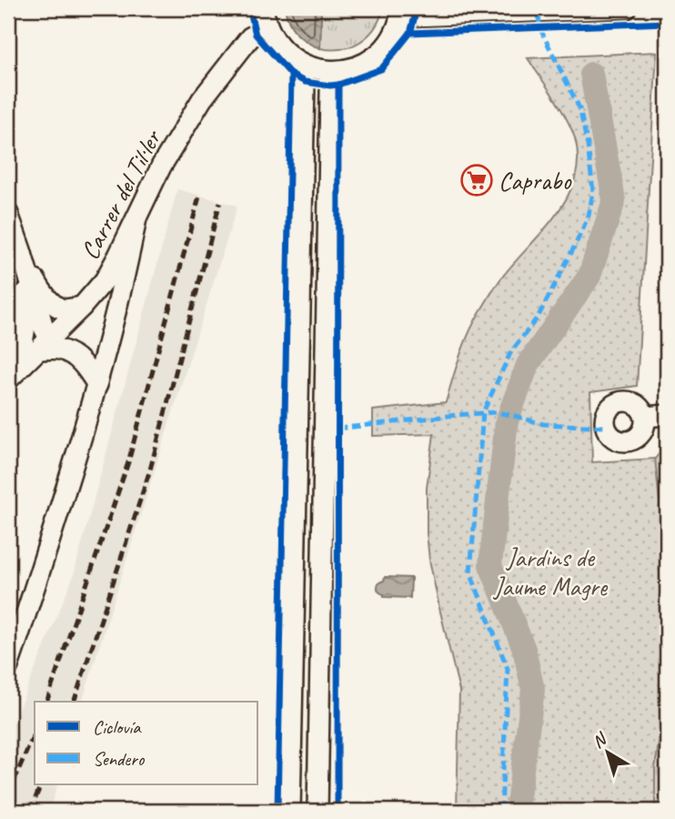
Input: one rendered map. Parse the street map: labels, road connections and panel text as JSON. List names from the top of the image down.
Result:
{
  "streets": {
    "street": ["Carrer del Til·ler"]
  },
  "parks": ["Jardins de Jaume Magre"],
  "places": {
    "supermarket": ["Caprabo"]
  },
  "legend": ["Ciclovía", "Sendero"],
  "north": "top left"
}
